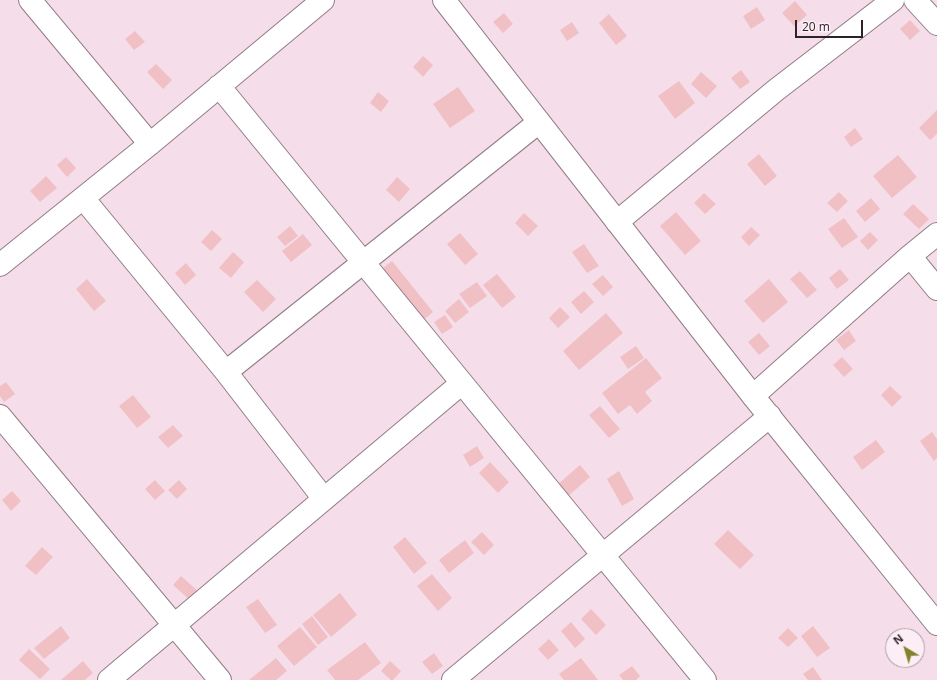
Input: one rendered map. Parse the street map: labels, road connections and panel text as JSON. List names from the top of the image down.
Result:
{
  "scale_bar": "20 m",
  "north": "top left"
}
